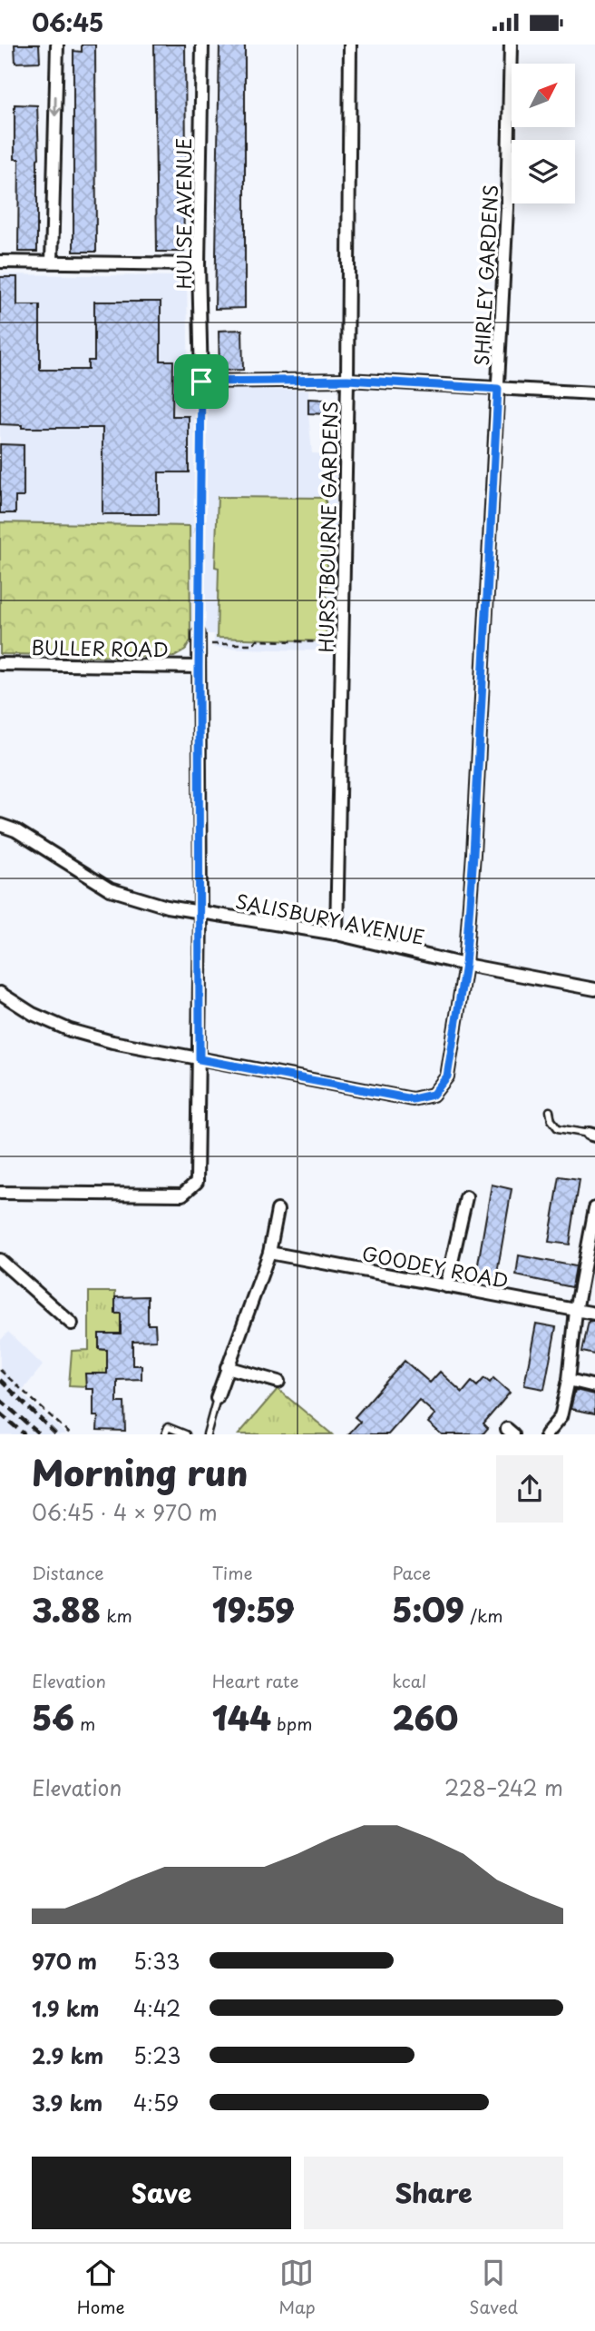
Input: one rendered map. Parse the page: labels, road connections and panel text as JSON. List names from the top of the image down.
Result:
{
  "streets": {
    "street": [
      "HULSE AVENUE",
      "SHIRLEY GARDENS",
      "HURSTBOURNE GARDENS",
      "BULLER ROAD",
      "SALISBURY AVENUE",
      "GOODEY ROAD"
    ]
  },
  "crossings": [
    ["SHIRLEY GARDENS", "SALISBURY AVENUE"],
    ["HURSTBOURNE GARDENS", "SALISBURY AVENUE"]
  ],
  "north": "top right",
  "page": {
    "status": "06:45",
    "heading": ["Morning run", "06:45 · 4 × 970 m"],
    "stats": [
      ["Distance", "3.88 km"],
      ["Time", "19:59"],
      ["Pace", "5:09 /km"],
      ["Elevation", "56 m"],
      ["Heart rate", "144 bpm"],
      ["kcal", "260"]
    ],
    "chart": ["Elevation", "228–242 m"],
    "list": [
      {
        "name": "970 m",
        "note": "5:33"
      },
      {
        "name": "1.9 km",
        "note": "4:42"
      },
      {
        "name": "2.9 km",
        "note": "5:23"
      },
      {
        "name": "3.9 km",
        "note": "4:59"
      }
    ],
    "buttons": ["Save", "Share"],
    "tabs": ["Home", "Map", "Saved"]
  }
}
